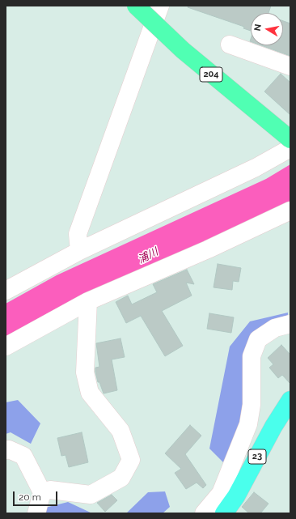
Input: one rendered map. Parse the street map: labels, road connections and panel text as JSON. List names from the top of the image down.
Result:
{
  "streets": {
    "highway": ["204"],
    "main road": ["23"]
  },
  "water": ["浦川"],
  "scale_bar": "20 m",
  "north": "left"
}
